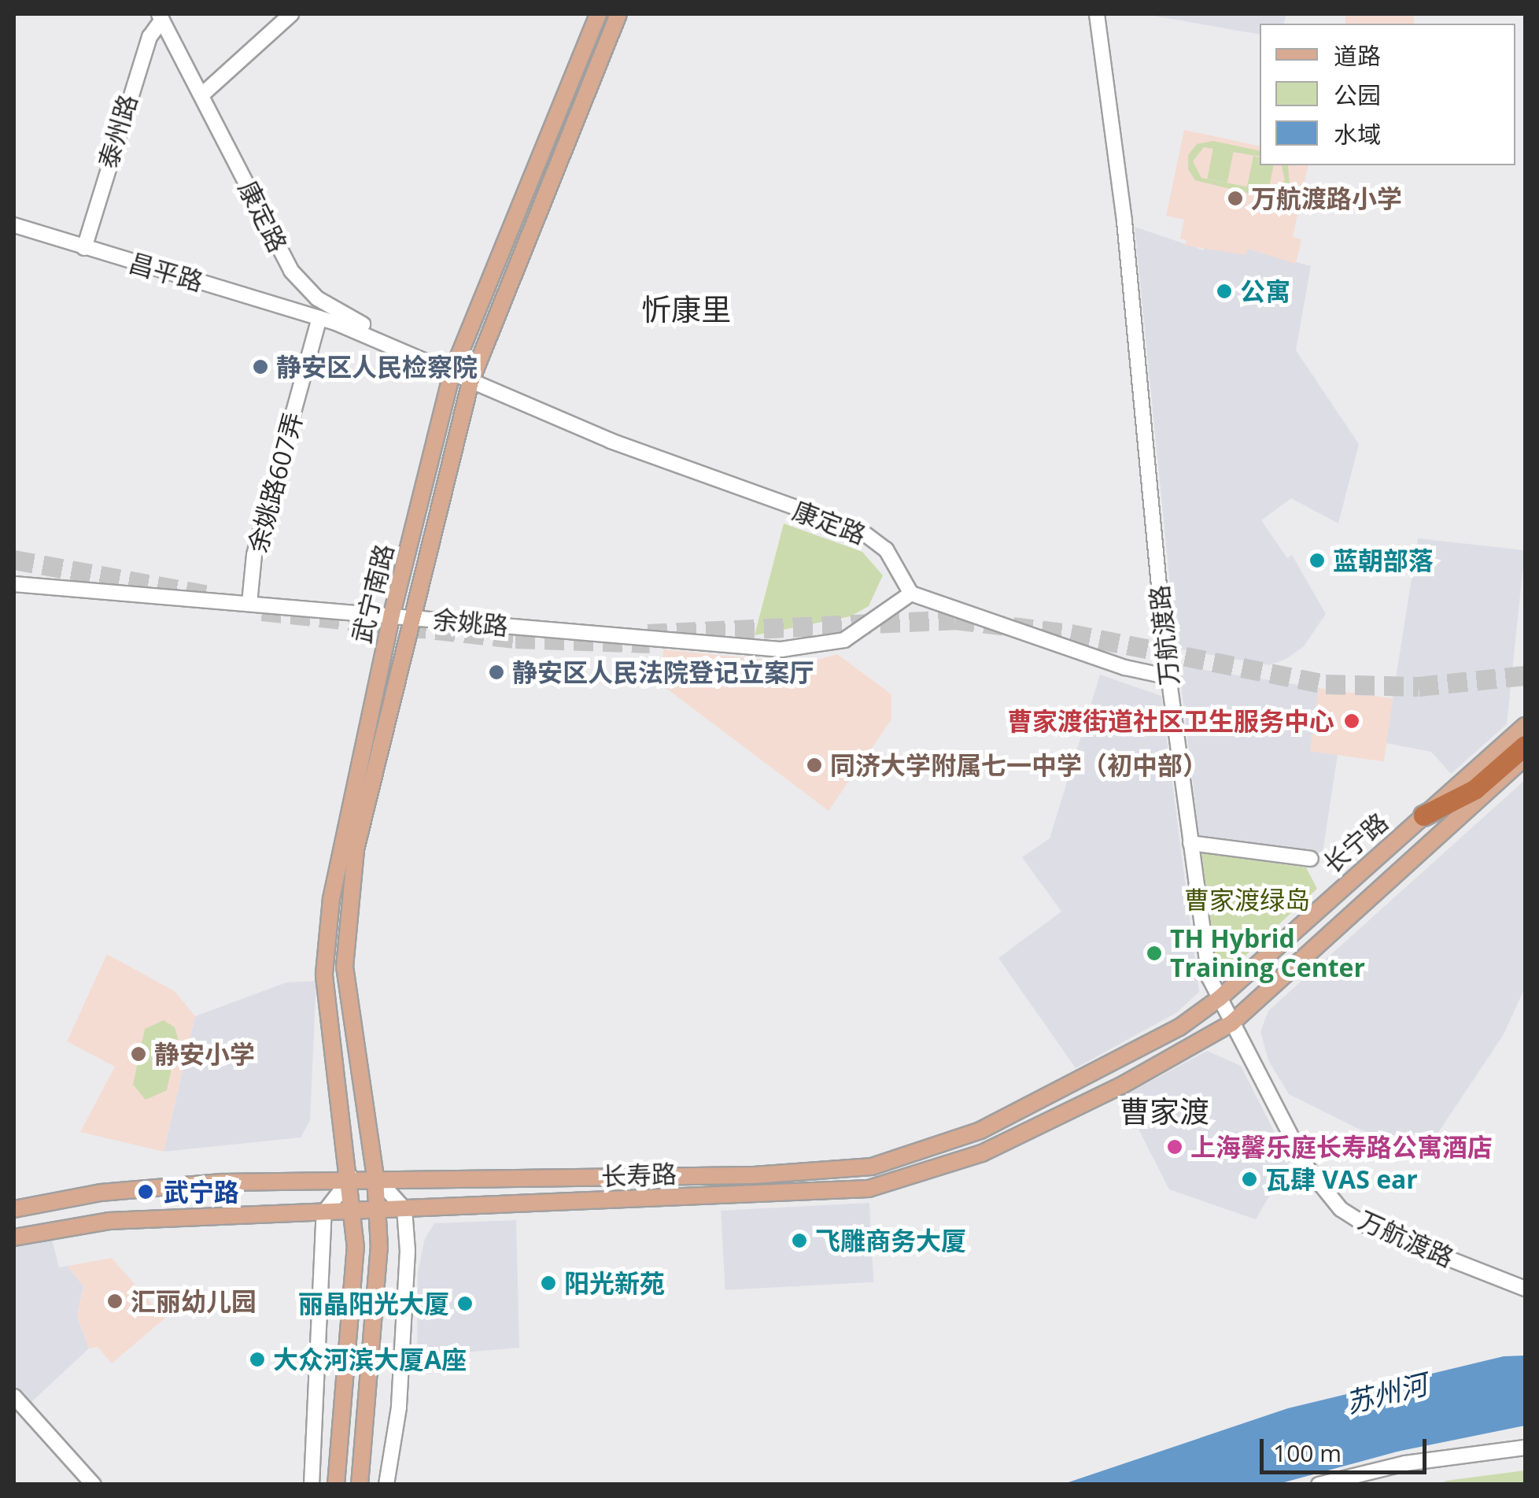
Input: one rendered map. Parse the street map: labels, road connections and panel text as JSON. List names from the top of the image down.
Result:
{
  "streets": {
    "main road": ["武宁南路", "长宁路", "长寿路"],
    "street": [
      "泰州路",
      "康定路",
      "昌平路",
      "余姚路607弄",
      "余姚路",
      "万航渡路"
    ]
  },
  "crossings": [
    ["泰州路", "康定路"],
    ["泰州路", "昌平路"],
    ["康定路", "昌平路"],
    ["康定路", "余姚路607弄"],
    ["康定路", "武宁南路"],
    ["康定路", "余姚路"],
    ["昌平路", "余姚路607弄"],
    ["余姚路607弄", "余姚路"],
    ["武宁南路", "余姚路"],
    ["武宁南路", "长寿路"],
    ["万航渡路", "长宁路"],
    ["万航渡路", "长寿路"],
    ["长宁路", "长寿路"]
  ],
  "districts": ["忻康里", "曹家渡"],
  "water": ["苏州河"],
  "parks": ["曹家渡绿岛"],
  "places": [
    "万航渡路小学",
    "公寓",
    "静安区人民检察院",
    "蓝朝部落",
    "静安区人民法院登记立案厅",
    "曹家渡街道社区卫生服务中心",
    "同济大学附属七一中学（初中部）",
    "TH Hybrid Training Center",
    "静安小学",
    "上海馨乐庭长寿路公寓酒店",
    "瓦肆 VAS ear",
    "武宁路",
    "飞雕商务大厦",
    "阳光新苑",
    "汇丽幼儿园",
    "丽晶阳光大厦",
    "大众河滨大厦A座"
  ],
  "legend": ["道路", "公园", "水域"],
  "scale_bar": "100 m"
}
